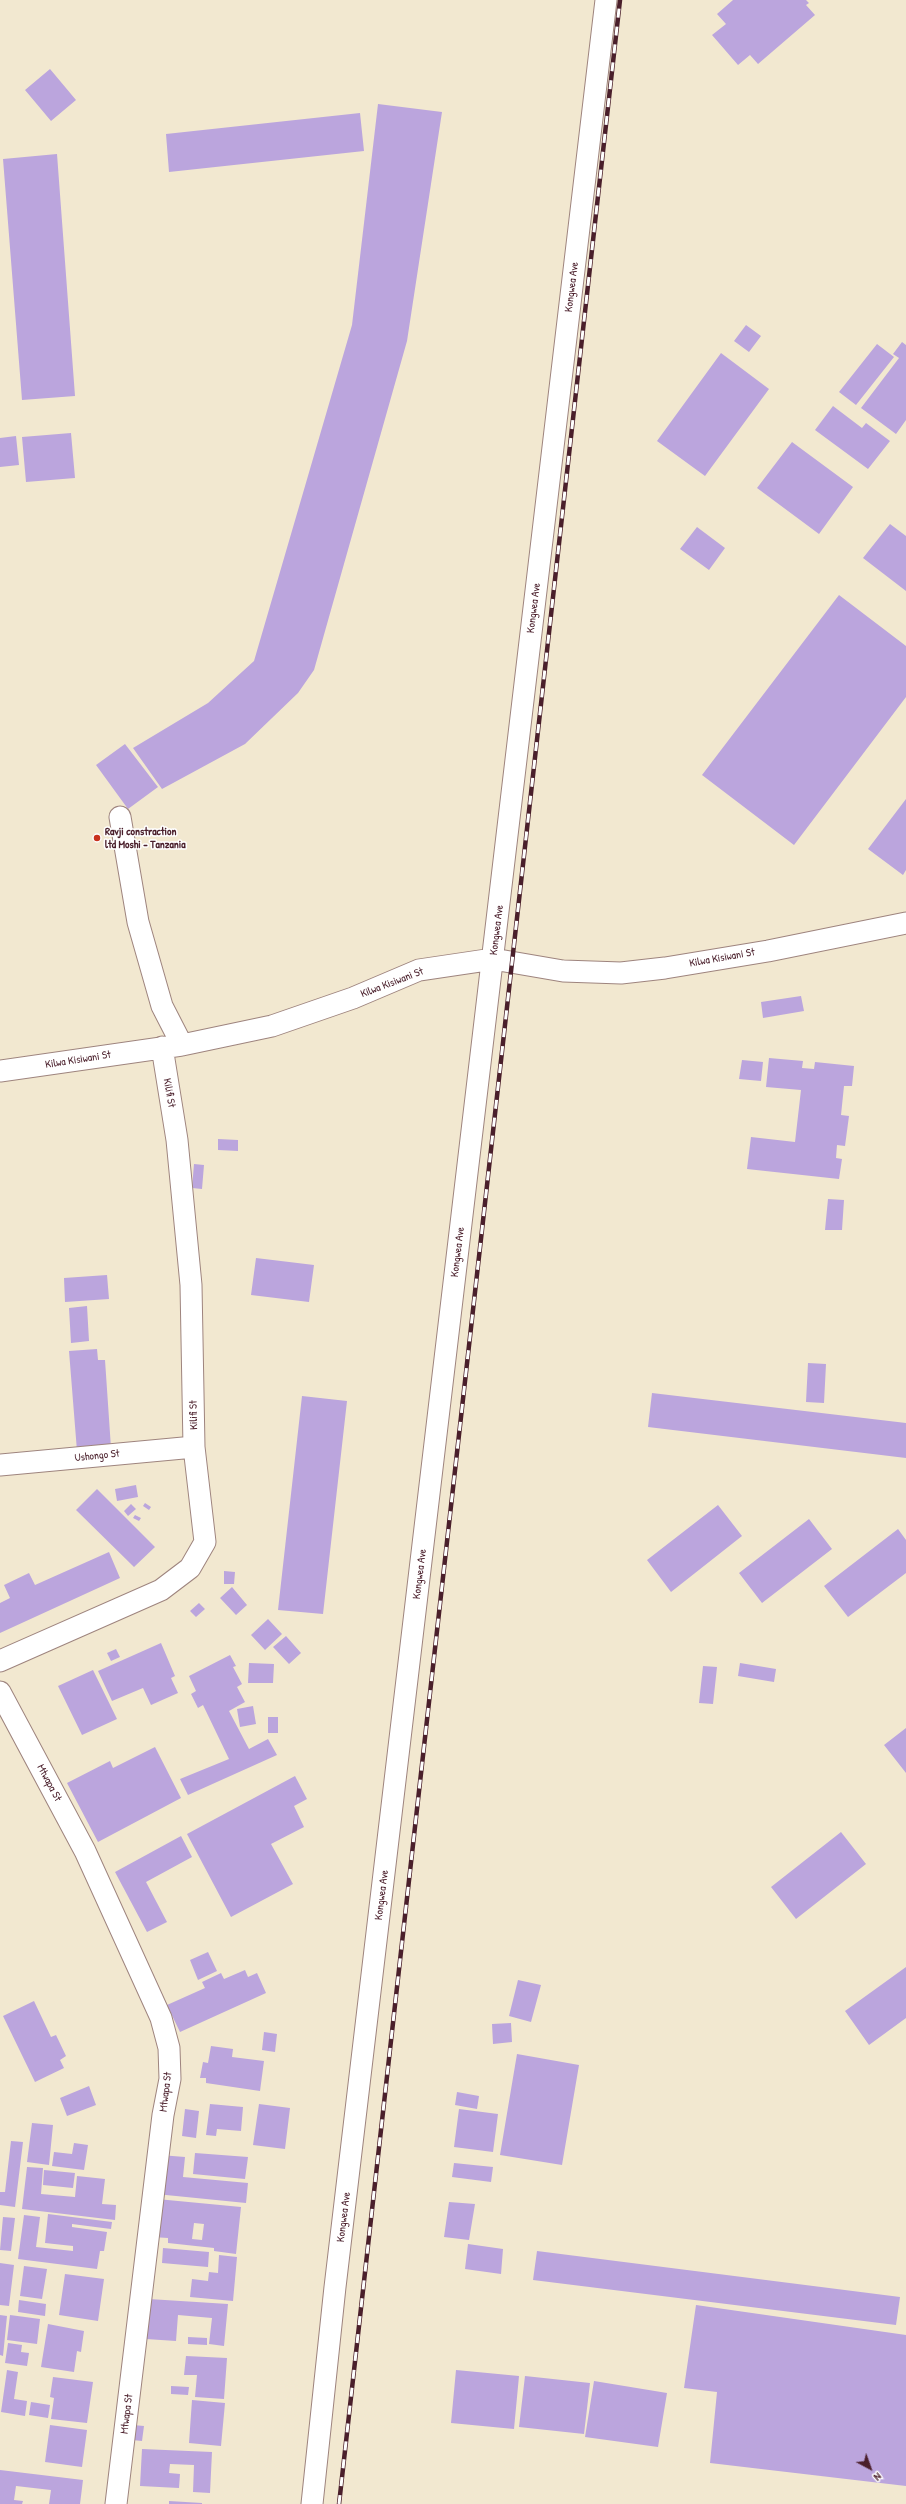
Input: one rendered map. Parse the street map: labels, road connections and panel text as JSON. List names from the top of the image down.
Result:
{
  "streets": {
    "street": [
      "Kongwea Ave",
      "Kilwa Kisiwani St",
      "Kilifi St",
      "Ushongo St",
      "Mtwapa St"
    ]
  },
  "crossings": [
    ["Kongwea Ave", "Kilwa Kisiwani St"],
    ["Kilwa Kisiwani St", "Kilifi St"],
    ["Kilifi St", "Ushongo St"]
  ],
  "places": ["Ravji constraction ltd Moshi - Tanzania"],
  "north": "bottom right"
}
